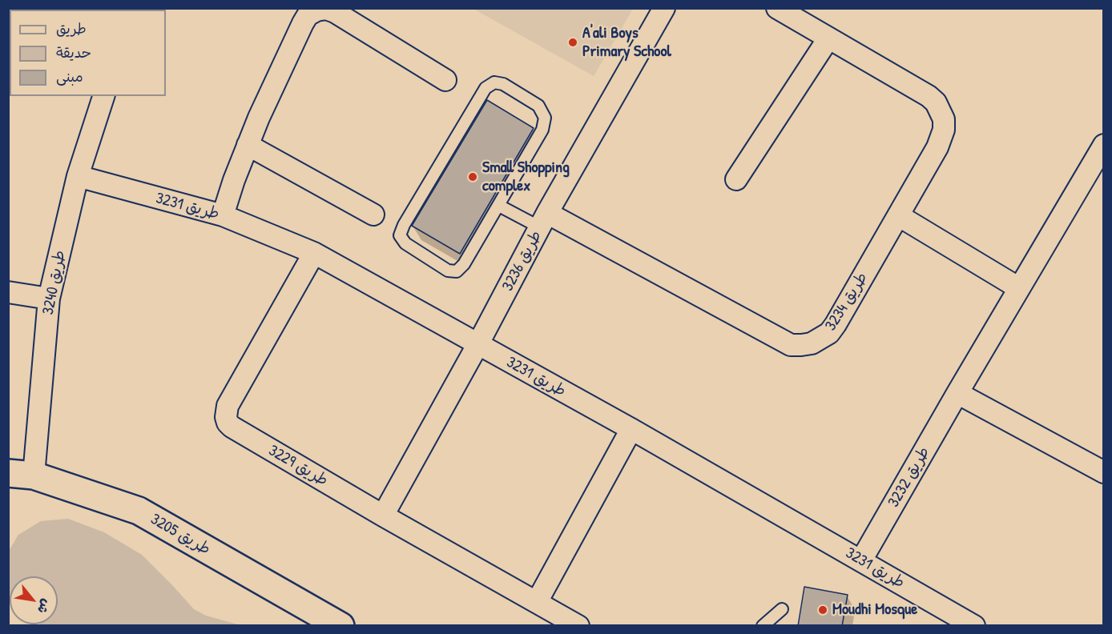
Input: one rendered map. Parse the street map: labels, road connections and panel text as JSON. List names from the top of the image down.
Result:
{
  "streets": {
    "street": [
      "طريق 3231",
      "طريق 3236",
      "طريق 3240",
      "طريق 3234",
      "طريق 3229",
      "طريق 3232",
      "طريق 3205"
    ]
  },
  "crossings": [
    ["طريق 3231", "طريق 3236"],
    ["طريق 3231", "طريق 3240"],
    ["طريق 3231", "طريق 3229"],
    ["طريق 3231", "طريق 3232"],
    ["طريق 3236", "طريق 3234"],
    ["طريق 3236", "طريق 3229"],
    ["طريق 3240", "طريق 3205"]
  ],
  "places": ["A'ali Boys Primary School", "Small Shopping complex", "Moudhi Mosque"],
  "legend": ["طريق", "حديقة", "مبنى"],
  "north": "bottom right"
}
